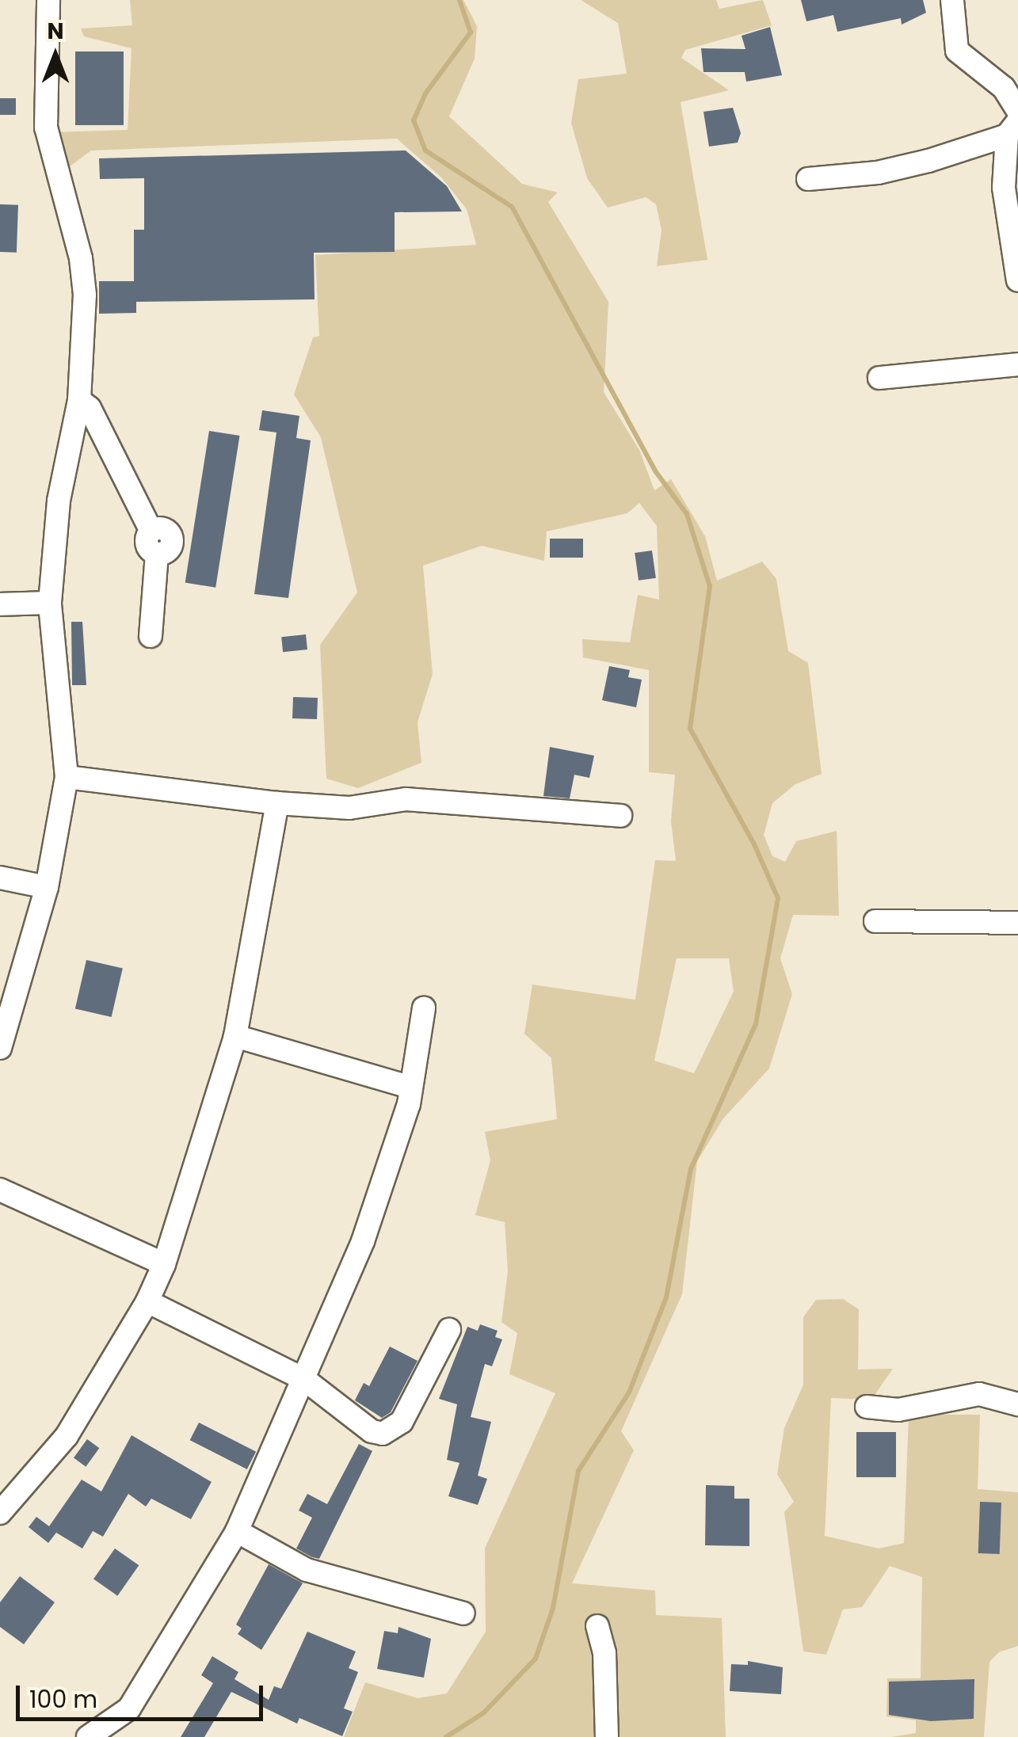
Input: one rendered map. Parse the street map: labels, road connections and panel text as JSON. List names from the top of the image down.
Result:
{
  "scale_bar": "100 m",
  "north": "top"
}
